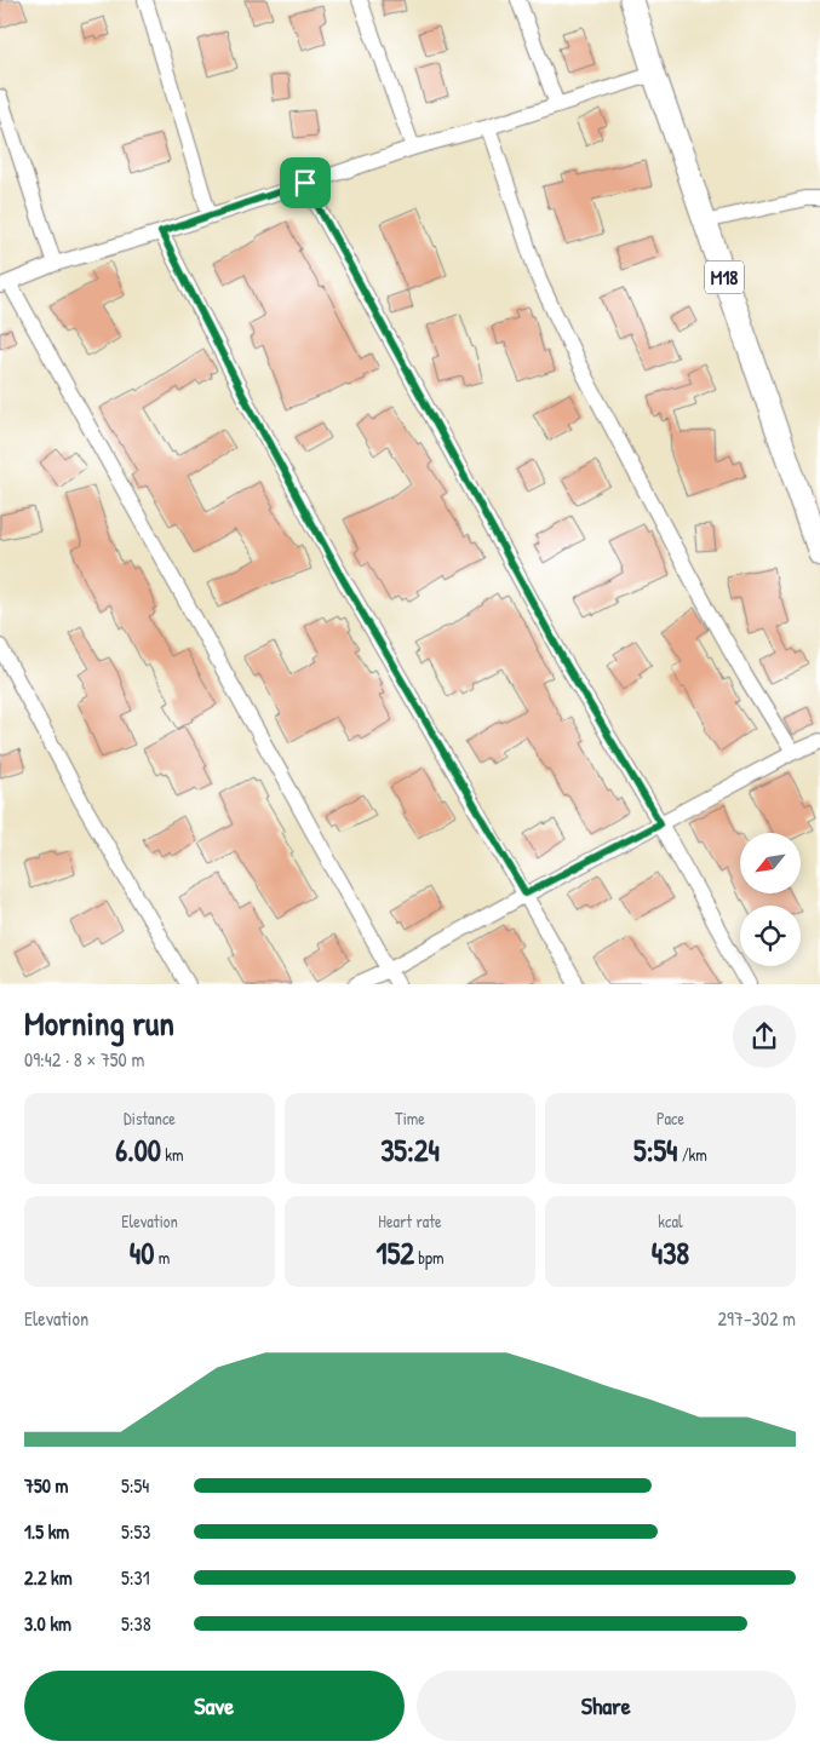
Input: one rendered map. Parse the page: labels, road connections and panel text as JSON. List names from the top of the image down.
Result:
{
  "streets": {
    "main road": ["M18"]
  },
  "north": "bottom left",
  "page": {
    "heading": ["Morning run", "09:42 · 8 × 750 m"],
    "stats": [
      ["Distance", "6.00 km"],
      ["Time", "35:24"],
      ["Pace", "5:54 /km"],
      ["Elevation", "40 m"],
      ["Heart rate", "152 bpm"],
      ["kcal", "438"]
    ],
    "chart": ["Elevation", "297–302 m"],
    "list": [
      {
        "name": "750 m",
        "note": "5:54"
      },
      {
        "name": "1.5 km",
        "note": "5:53"
      },
      {
        "name": "2.2 km",
        "note": "5:31"
      },
      {
        "name": "3.0 km",
        "note": "5:38"
      }
    ],
    "buttons": ["Save", "Share"]
  }
}
